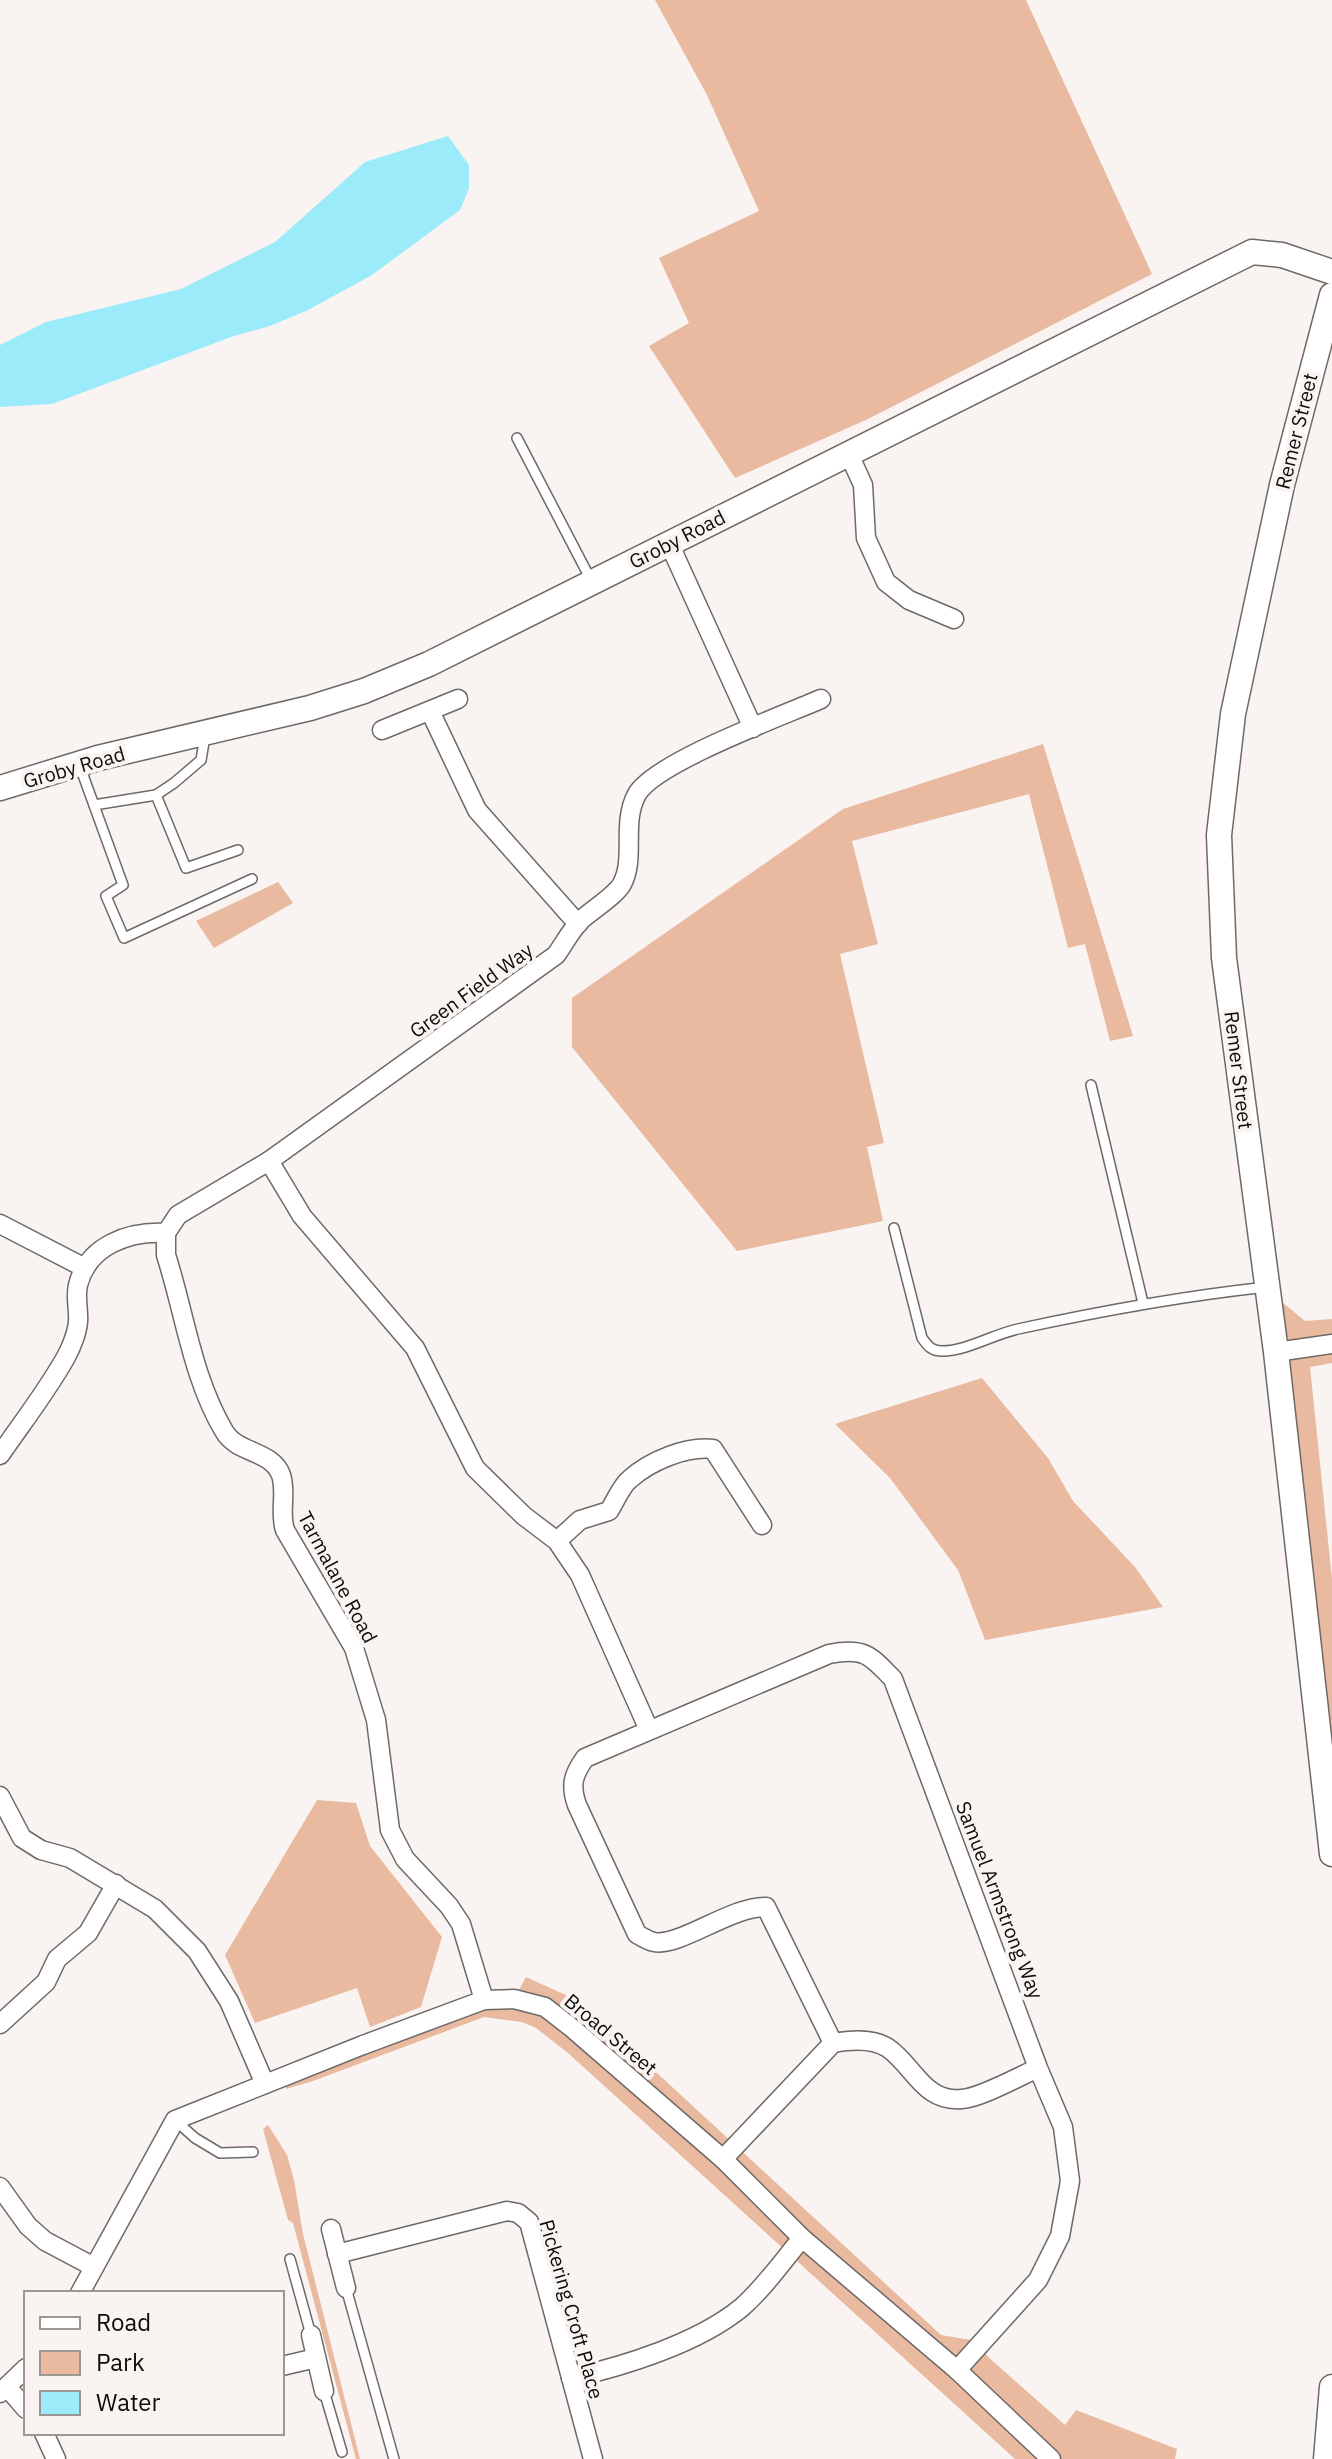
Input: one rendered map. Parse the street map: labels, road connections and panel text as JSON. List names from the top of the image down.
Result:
{
  "streets": {
    "street": [
      "Remer Street",
      "Groby Road",
      "Green Field Way",
      "Tarmalane Road",
      "Samuel Armstrong Way",
      "Broad Street",
      "Pickering Croft Place"
    ]
  },
  "crossings": [
    ["Green Field Way", "Tarmalane Road"],
    ["Tarmalane Road", "Broad Street"],
    ["Samuel Armstrong Way", "Broad Street"]
  ],
  "legend": ["Road", "Park", "Water"]
}
